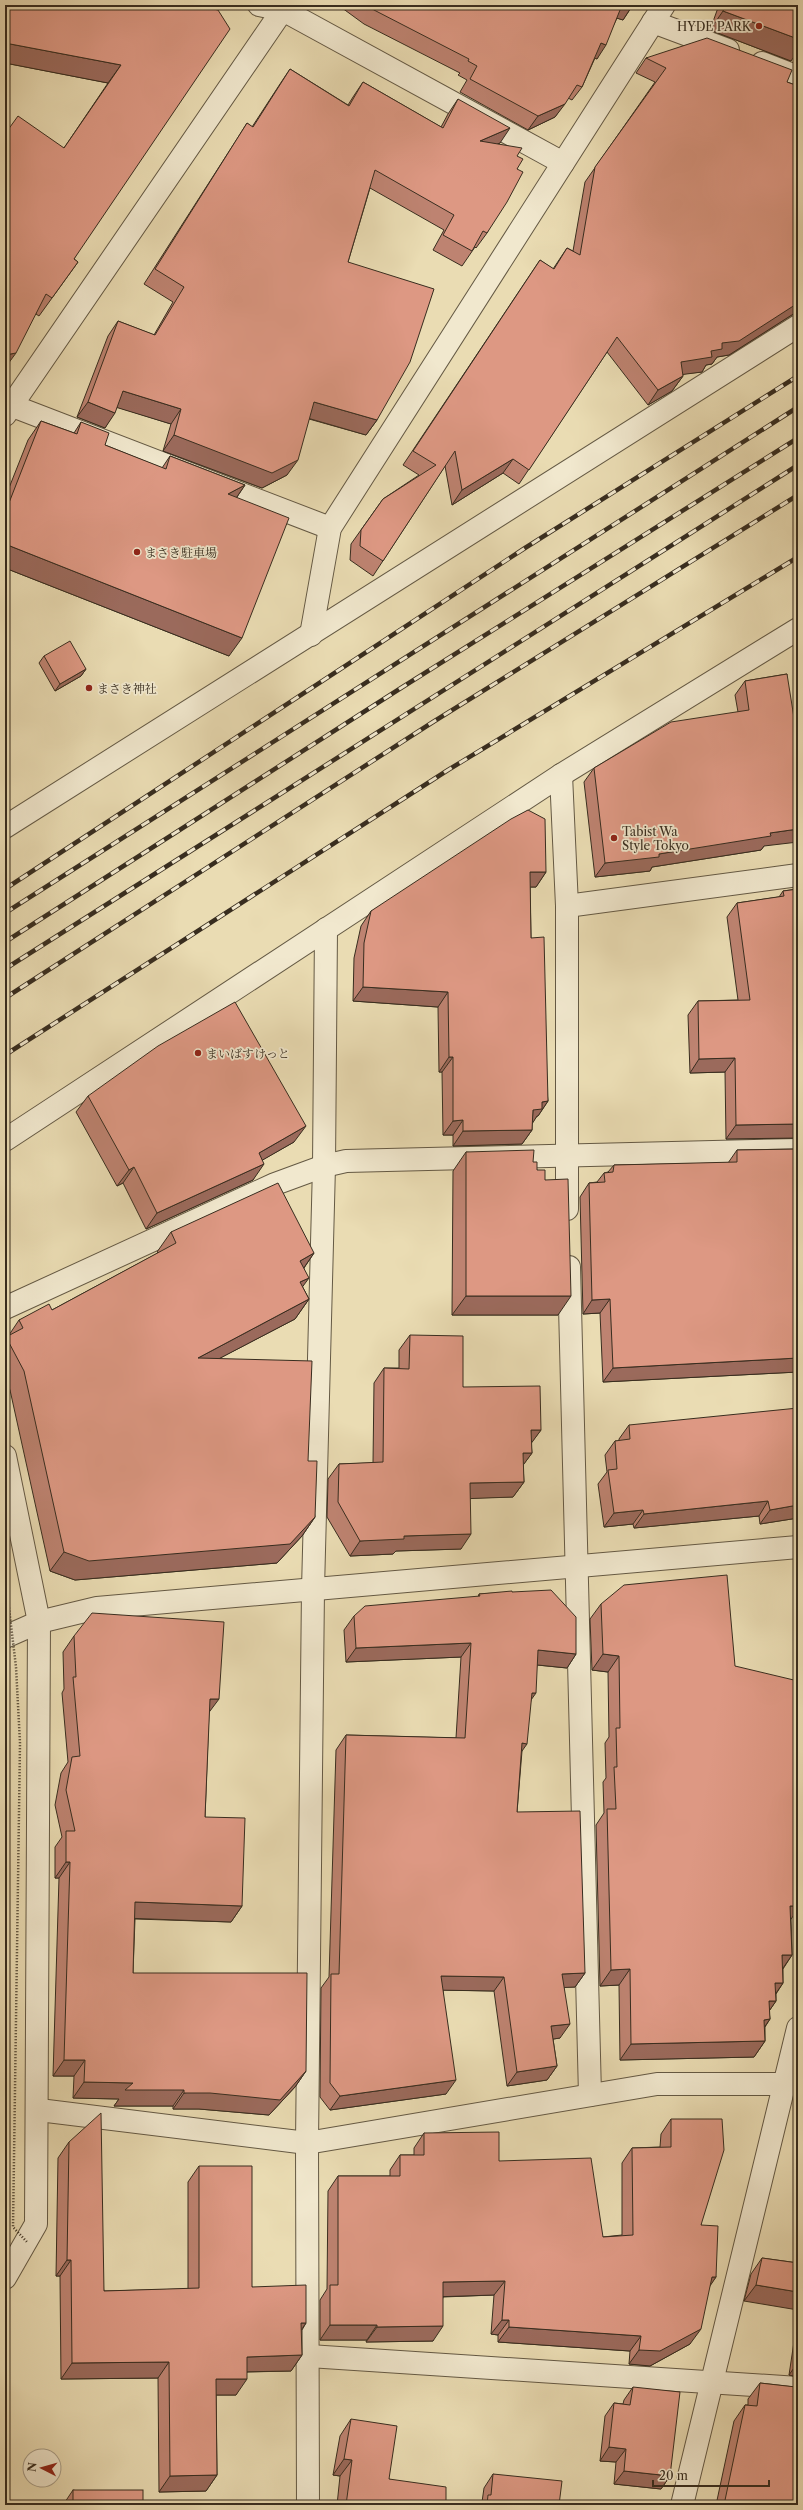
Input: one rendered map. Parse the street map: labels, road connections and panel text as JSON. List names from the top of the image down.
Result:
{
  "places": [
    "HYDE PARK",
    "まさき駐車場",
    "まさき神社",
    "Tabist Wa Style Tokyo",
    "まいばすけっと"
  ],
  "scale_bar": "20 m",
  "north": "left"
}
